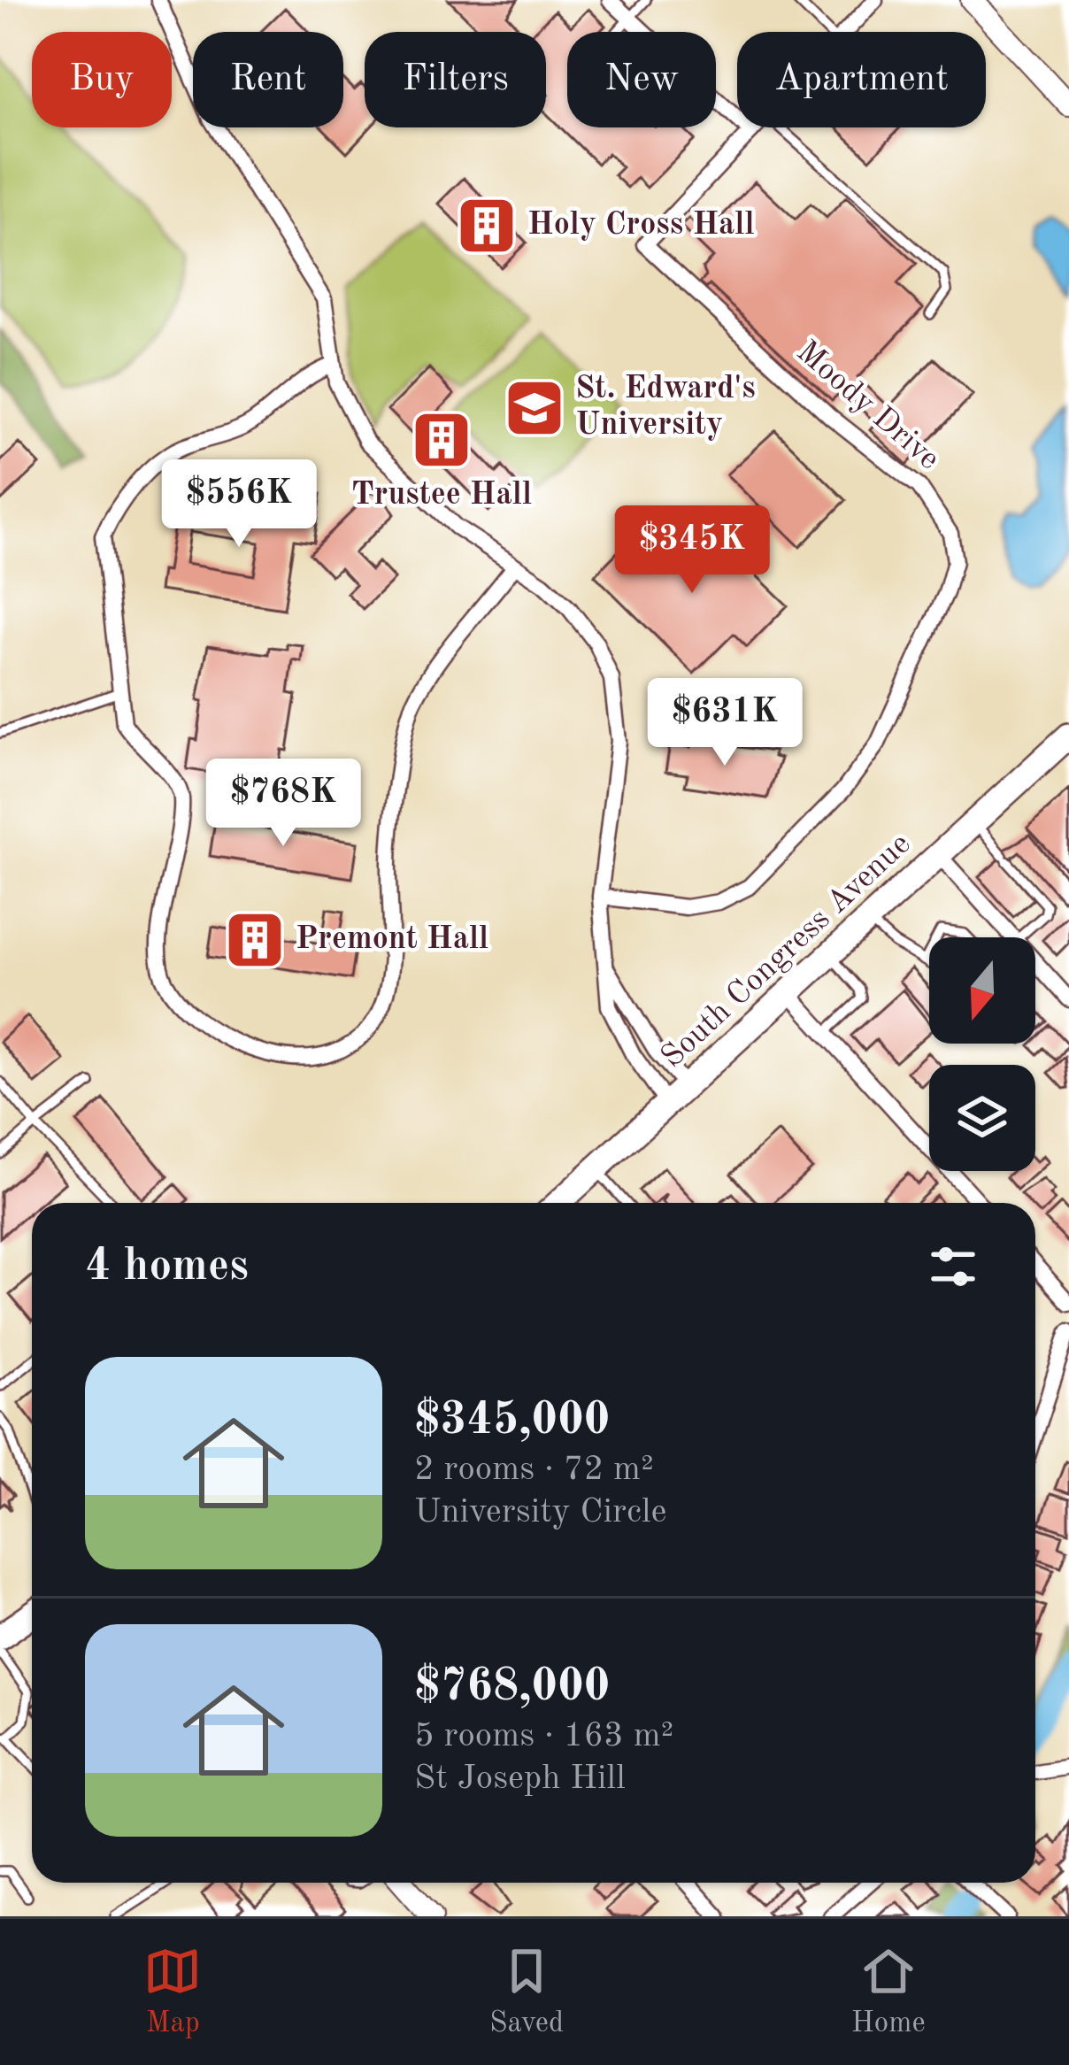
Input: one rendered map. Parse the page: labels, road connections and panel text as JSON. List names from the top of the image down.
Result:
{
  "streets": {
    "main road": ["South Congress Avenue"],
    "street": ["Moody Drive"]
  },
  "places": {
    "building": ["Holy Cross Hall", "Trustee Hall", "Premont Hall"],
    "school or university": ["St. Edward's University"]
  },
  "north": "bottom",
  "page": {
    "chip": [
      "Buy",
      "Rent",
      "Filters",
      "New",
      "Apartment"
    ],
    "price": [
      "$556K",
      "$345K",
      "$631K",
      "$768K"
    ],
    "heading": "4 homes",
    "list": [
      {
        "name": "$345,000",
        "note": "2 rooms · 72 m² · University Circle"
      },
      {
        "name": "$768,000",
        "note": "5 rooms · 163 m² · St Joseph Hill"
      }
    ],
    "tabs": ["Map", "Saved", "Home"]
  }
}
